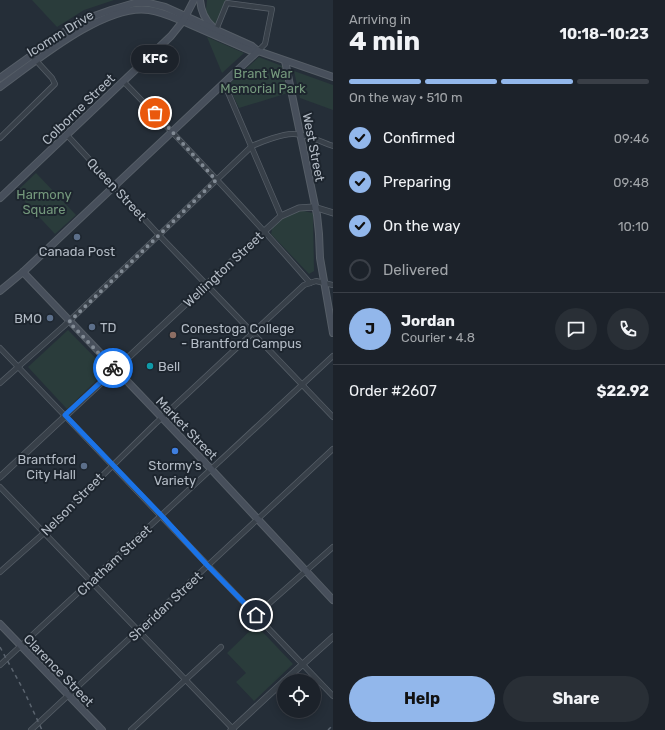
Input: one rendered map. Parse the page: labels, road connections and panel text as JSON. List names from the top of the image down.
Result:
{
  "streets": {
    "main road": [
      "Icomm Drive",
      "Colborne Street",
      "West Street",
      "Market Street",
      "Clarence Street"
    ],
    "street": [
      "Queen Street",
      "Wellington Street",
      "Nelson Street",
      "Chatham Street",
      "Sheridan Street"
    ]
  },
  "crossings": [
    ["Icomm Drive", "Colborne Street"],
    ["Colborne Street", "Queen Street"],
    ["West Street", "Wellington Street"],
    ["Queen Street", "Wellington Street"],
    ["Queen Street", "Nelson Street"],
    ["Queen Street", "Chatham Street"],
    ["Wellington Street", "Market Street"],
    ["Market Street", "Nelson Street"],
    ["Market Street", "Chatham Street"],
    ["Market Street", "Sheridan Street"],
    ["Chatham Street", "Clarence Street"],
    ["Sheridan Street", "Clarence Street"]
  ],
  "parks": ["Brant War Memorial Park", "Harmony Square"],
  "places": [
    "KFC",
    "Canada Post",
    "BMO",
    "TD",
    "Conestoga College - Brantford Campus",
    "Bell",
    "Stormy's Variety",
    "Brantford City Hall"
  ],
  "page": {
    "heading": ["4 min", "Arriving in", "10:18–10:23"],
    "panel": [
      "Jordan",
      "Courier · 4.8",
      "Order #2607",
      "$22.92"
    ],
    "bubble": "KFC",
    "bar": "On the way · 510 m",
    "list": [
      ["Confirmed", "09:46"],
      ["Preparing", "09:48"],
      ["On the way", "10:10"],
      "Delivered"
    ],
    "round": "J",
    "buttons": ["Help", "Share"]
  }
}
